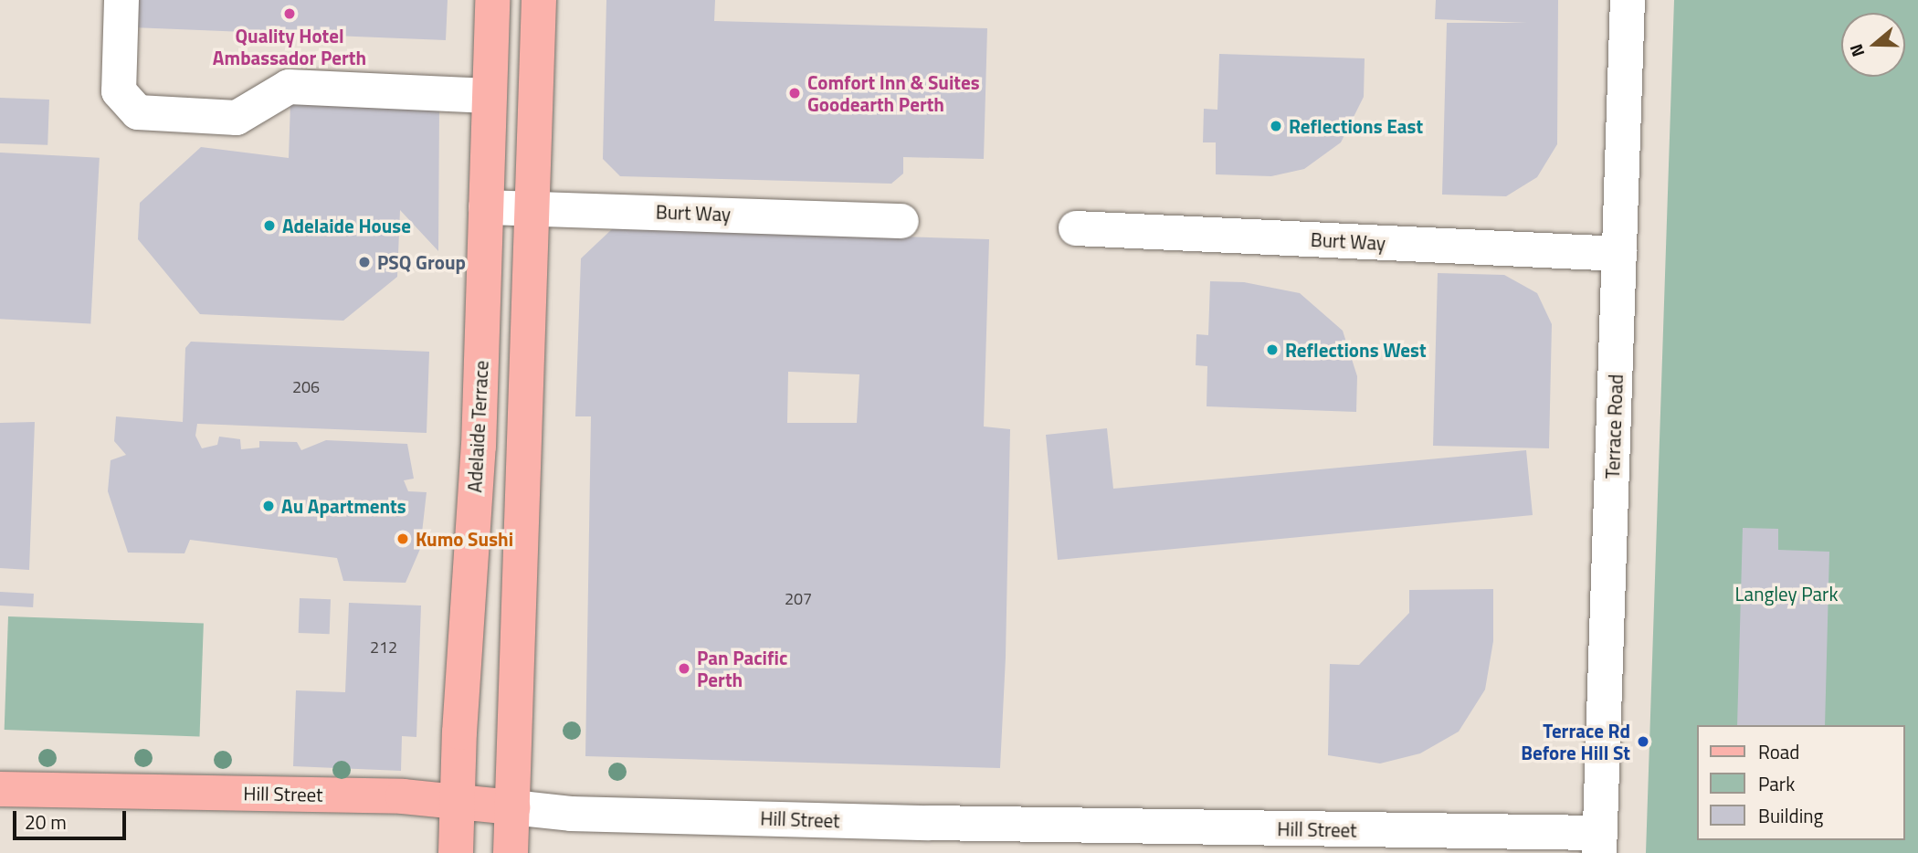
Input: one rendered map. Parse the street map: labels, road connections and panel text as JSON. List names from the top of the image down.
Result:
{
  "streets": {
    "main road": ["Adelaide Terrace", "Hill Street"],
    "street": ["Burt Way", "Terrace Road"]
  },
  "crossings": [
    ["Burt Way", "Adelaide Terrace"],
    ["Burt Way", "Terrace Road"],
    ["Adelaide Terrace", "Hill Street"],
    ["Terrace Road", "Hill Street"]
  ],
  "parks": ["Langley Park"],
  "places": [
    "Quality Hotel Ambassador Perth",
    "Comfort Inn & Suites Goodearth Perth",
    "Reflections East",
    "Adelaide House",
    "PSQ Group",
    "Reflections West",
    "Au Apartments",
    "Kumo Sushi",
    "Pan Pacific Perth",
    "Terrace Rd Before Hill St"
  ],
  "house_numbers": ["206", "207", "212"],
  "legend": ["Road", "Park", "Building"],
  "scale_bar": "20 m",
  "north": "left"
}
